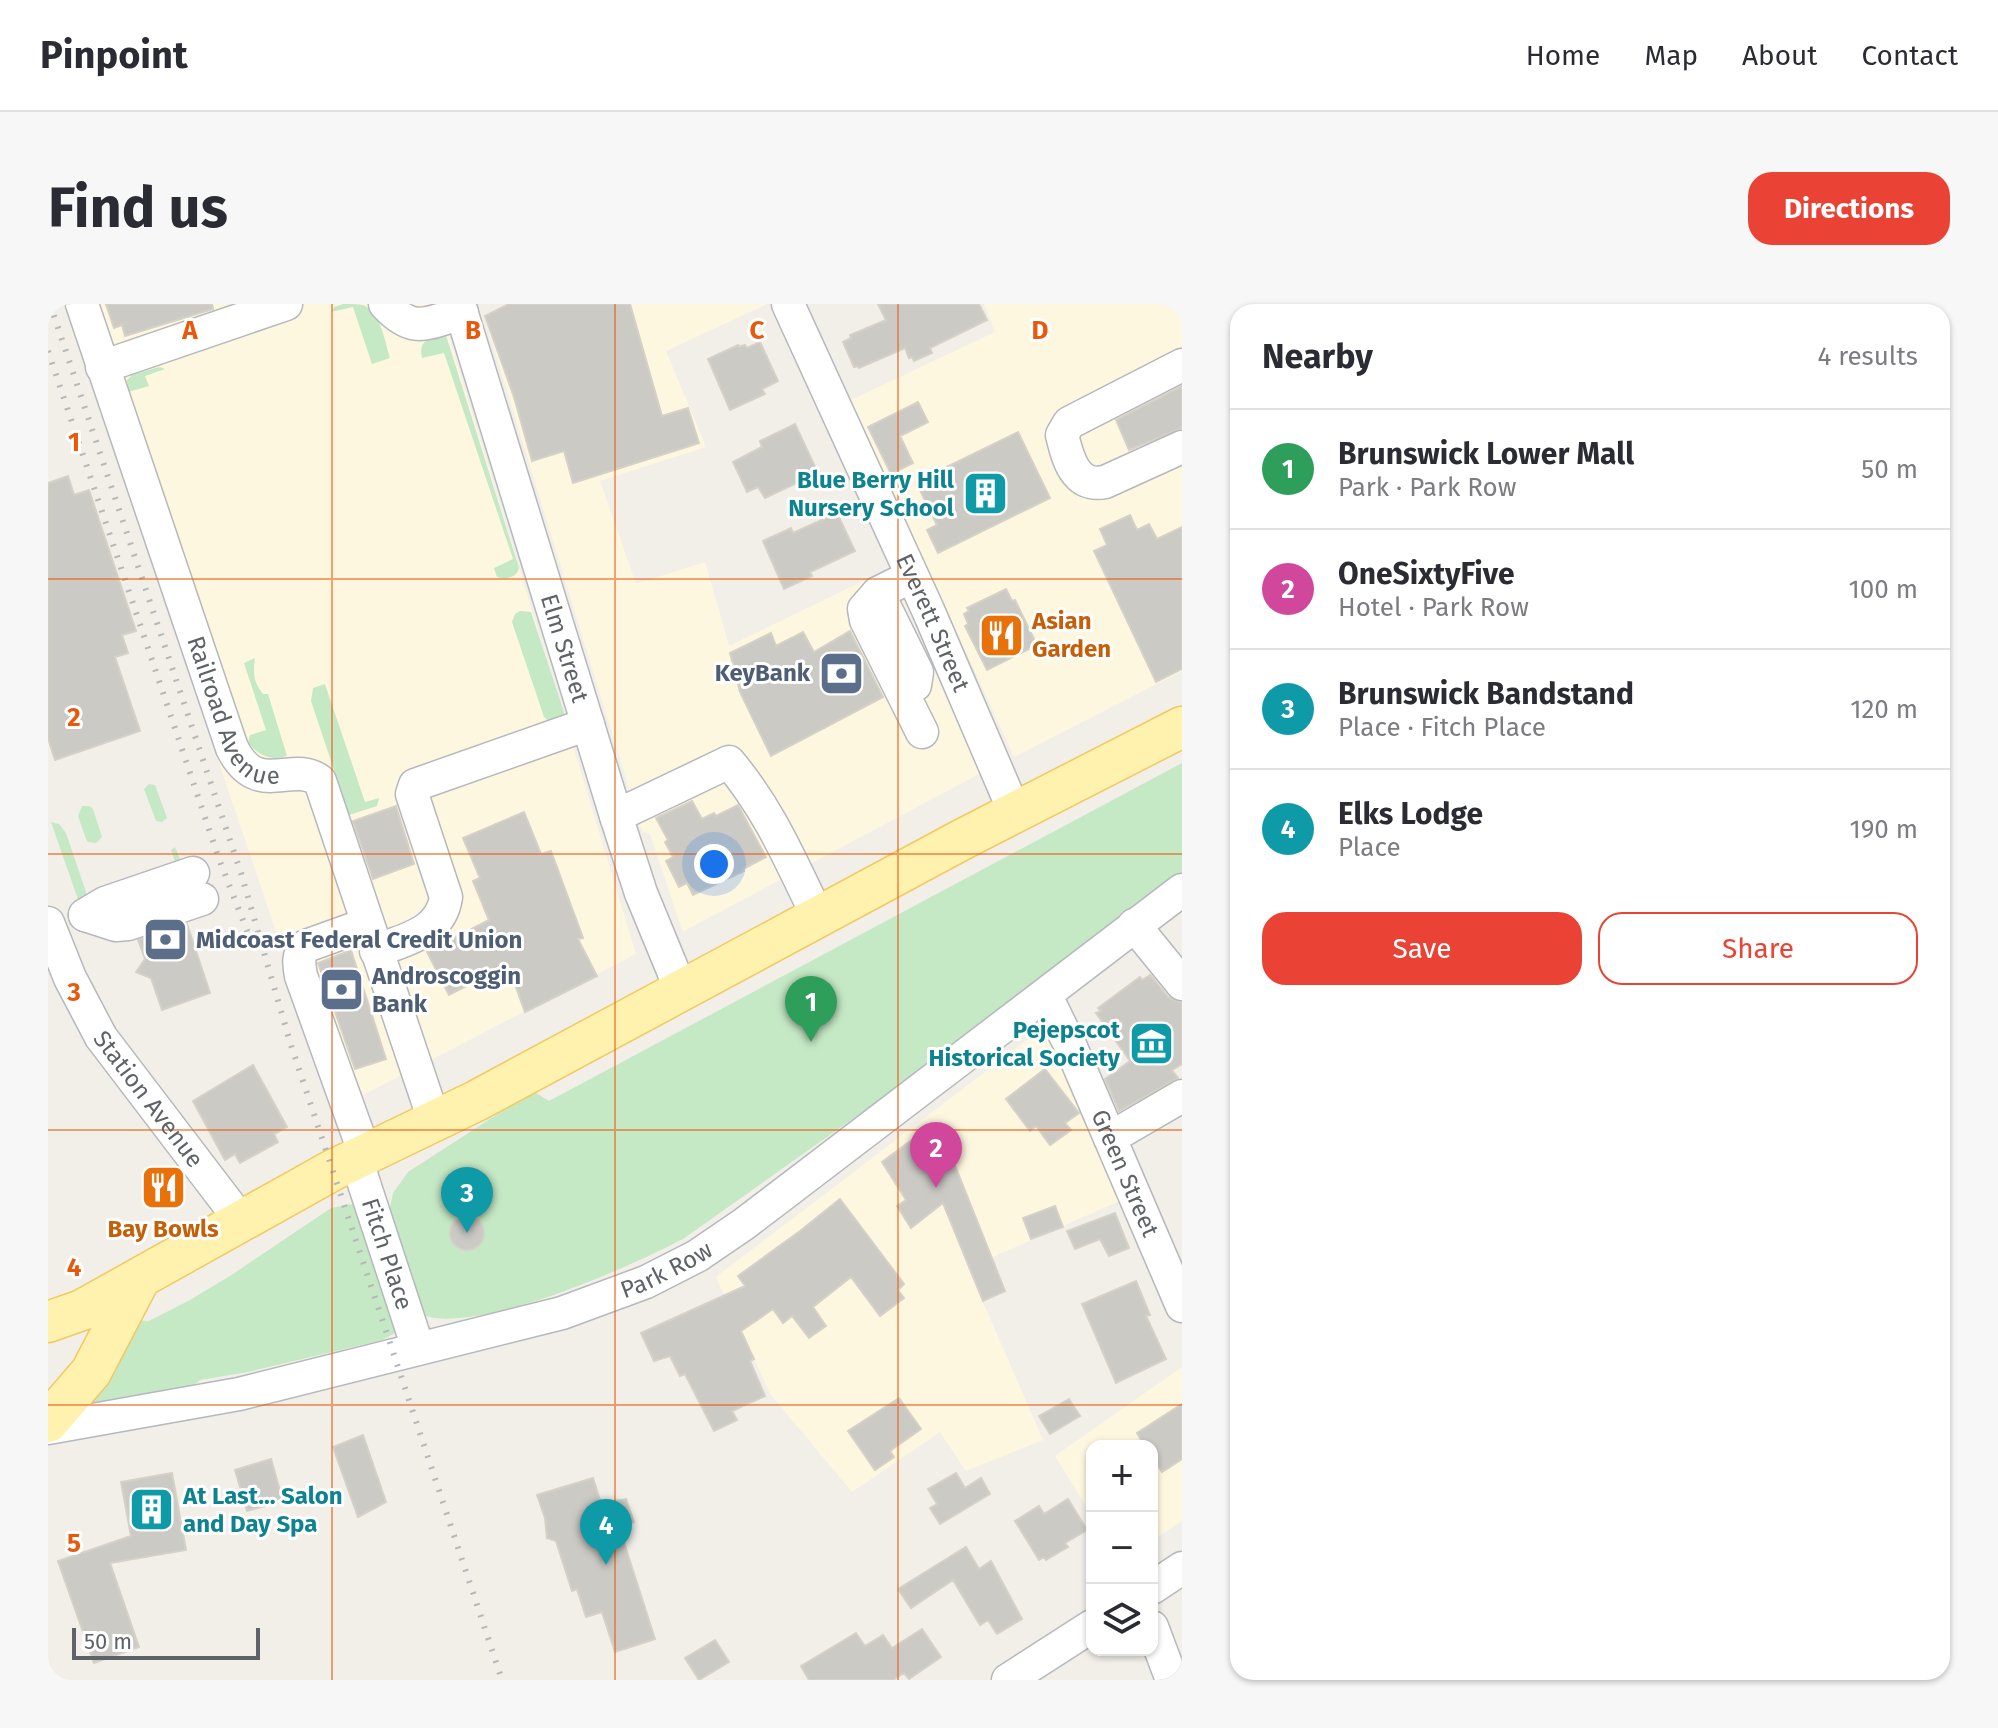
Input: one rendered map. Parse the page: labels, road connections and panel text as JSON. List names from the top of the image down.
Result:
{
  "streets": {
    "street": [
      "Everett Street",
      "Elm Street",
      "Railroad Avenue",
      "Station Avenue",
      "Green Street",
      "Fitch Place",
      "Park Row"
    ]
  },
  "crossings": [
    ["Elm Street", "Fitch Place"],
    ["Railroad Avenue", "Fitch Place"],
    ["Green Street", "Park Row"],
    ["Fitch Place", "Park Row"]
  ],
  "places": {
    "building": ["Blue Berry Hill Nursery School", "At Last... Salon and Day Spa"],
    "restaurant": ["Asian Garden", "Bay Bowls"],
    "bank": ["KeyBank", "Midcoast Federal Credit Union", "Androscoggin Bank"],
    "museum": ["Pejepscot Historical Society"]
  },
  "scale_bar": "50 m",
  "page": {
    "header": "Pinpoint",
    "nav": [
      "Home",
      "Map",
      "About",
      "Contact"
    ],
    "buttons": [
      "Directions",
      ["Save", "Share"]
    ],
    "title": "Find us",
    "heading": ["Nearby", "4 results"],
    "list": [
      {
        "mark": "1",
        "name": "Brunswick Lower Mall",
        "note": "Park · Park Row",
        "value": "50 m"
      },
      {
        "mark": "2",
        "name": "OneSixtyFive",
        "note": "Hotel · Park Row",
        "value": "100 m"
      },
      {
        "mark": "3",
        "name": "Brunswick Bandstand",
        "note": "Place · Fitch Place",
        "value": "120 m"
      },
      {
        "mark": "4",
        "name": "Elks Lodge",
        "note": "Place",
        "value": "190 m"
      }
    ],
    "pins": [
      "1",
      "2",
      "3",
      "4"
    ],
    "map_buttons": ["+", "−"],
    "scale": "50 m"
  },
  "grid": {
    "columns": [
      "A",
      "B",
      "C",
      "D"
    ],
    "rows": [
      "1",
      "2",
      "3",
      "4",
      "5"
    ]
  }
}
